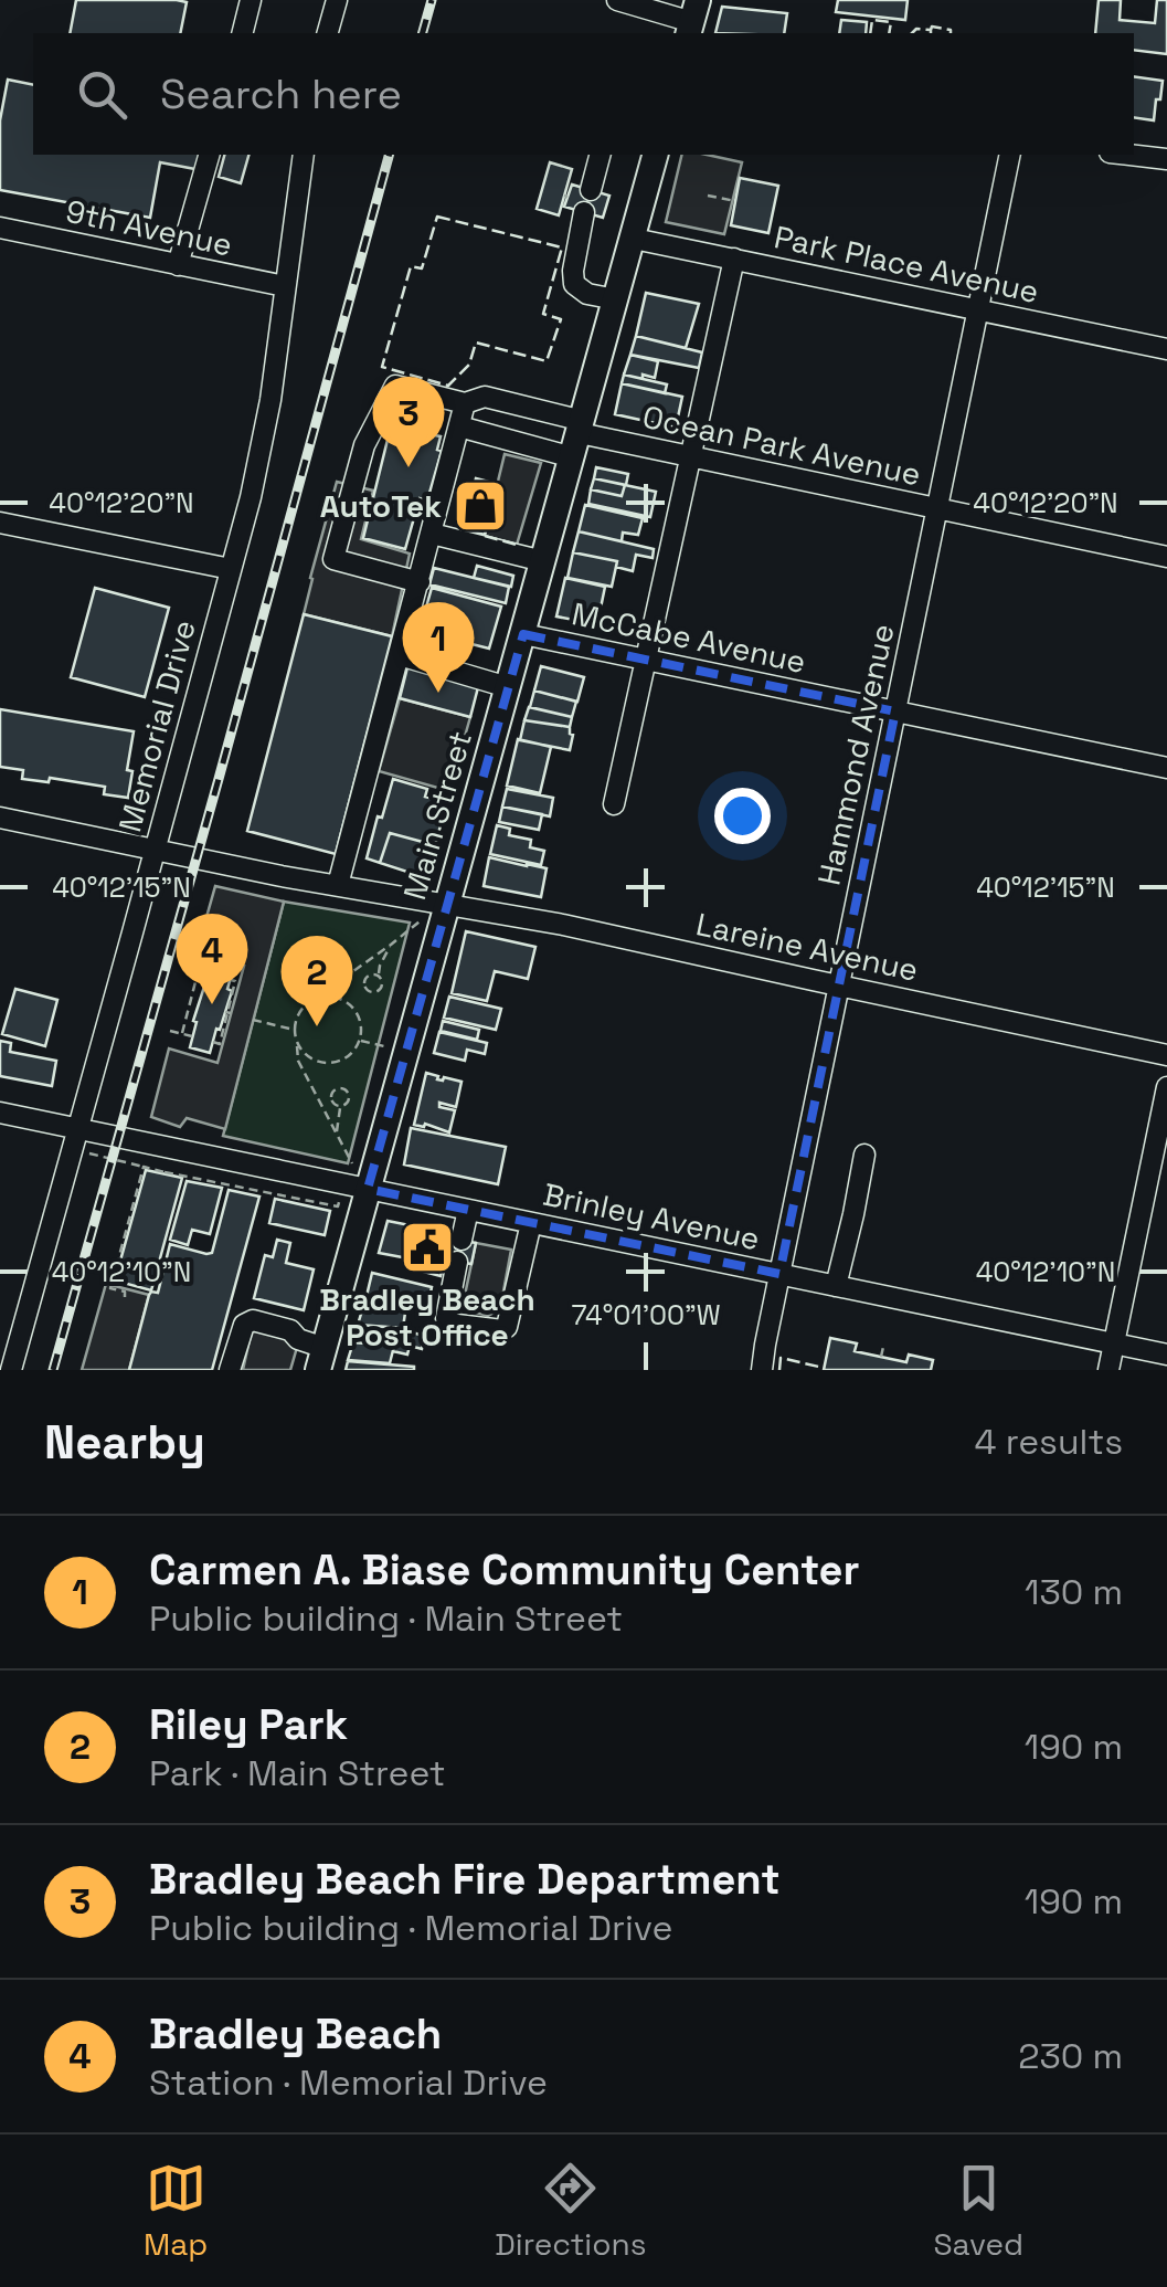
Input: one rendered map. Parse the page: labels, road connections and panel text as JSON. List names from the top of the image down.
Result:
{
  "streets": {
    "main road": ["Main Street"],
    "street": [
      "9th Avenue",
      "Park Place Avenue",
      "Ocean Park Avenue",
      "McCabe Avenue",
      "Memorial Drive",
      "Hammond Avenue",
      "Lareine Avenue",
      "Brinley Avenue"
    ]
  },
  "crossings": [
    ["9th Avenue", "Memorial Drive"],
    ["Park Place Avenue", "Hammond Avenue"],
    ["Park Place Avenue", "Main Street"],
    ["Ocean Park Avenue", "Hammond Avenue"],
    ["Ocean Park Avenue", "Main Street"],
    ["McCabe Avenue", "Hammond Avenue"],
    ["McCabe Avenue", "Main Street"],
    ["Memorial Drive", "Lareine Avenue"],
    ["Memorial Drive", "Brinley Avenue"],
    ["Hammond Avenue", "Lareine Avenue"],
    ["Hammond Avenue", "Brinley Avenue"],
    ["Main Street", "Lareine Avenue"],
    ["Main Street", "Brinley Avenue"]
  ],
  "places": {
    "shop": ["AutoTek"],
    "public building": ["Bradley Beach Post Office"]
  },
  "page": {
    "search": "Search here",
    "pins": [
      "3",
      "1",
      "4",
      "2"
    ],
    "heading": ["Nearby", "4 results"],
    "list": [
      {
        "mark": "1",
        "name": "Carmen A. Biase Community Center",
        "note": "Public building · Main Street",
        "value": "130 m"
      },
      {
        "mark": "2",
        "name": "Riley Park",
        "note": "Park · Main Street",
        "value": "190 m"
      },
      {
        "mark": "3",
        "name": "Bradley Beach Fire Department",
        "note": "Public building · Memorial Drive",
        "value": "190 m"
      },
      {
        "mark": "4",
        "name": "Bradley Beach",
        "note": "Station · Memorial Drive",
        "value": "230 m"
      }
    ],
    "nav": ["Map", "Directions", "Saved"]
  },
  "coordinates": [
    "40°12'20\"N",
    "40°12'15\"N",
    "40°12'10\"N",
    "74°01'00\"W"
  ]
}
